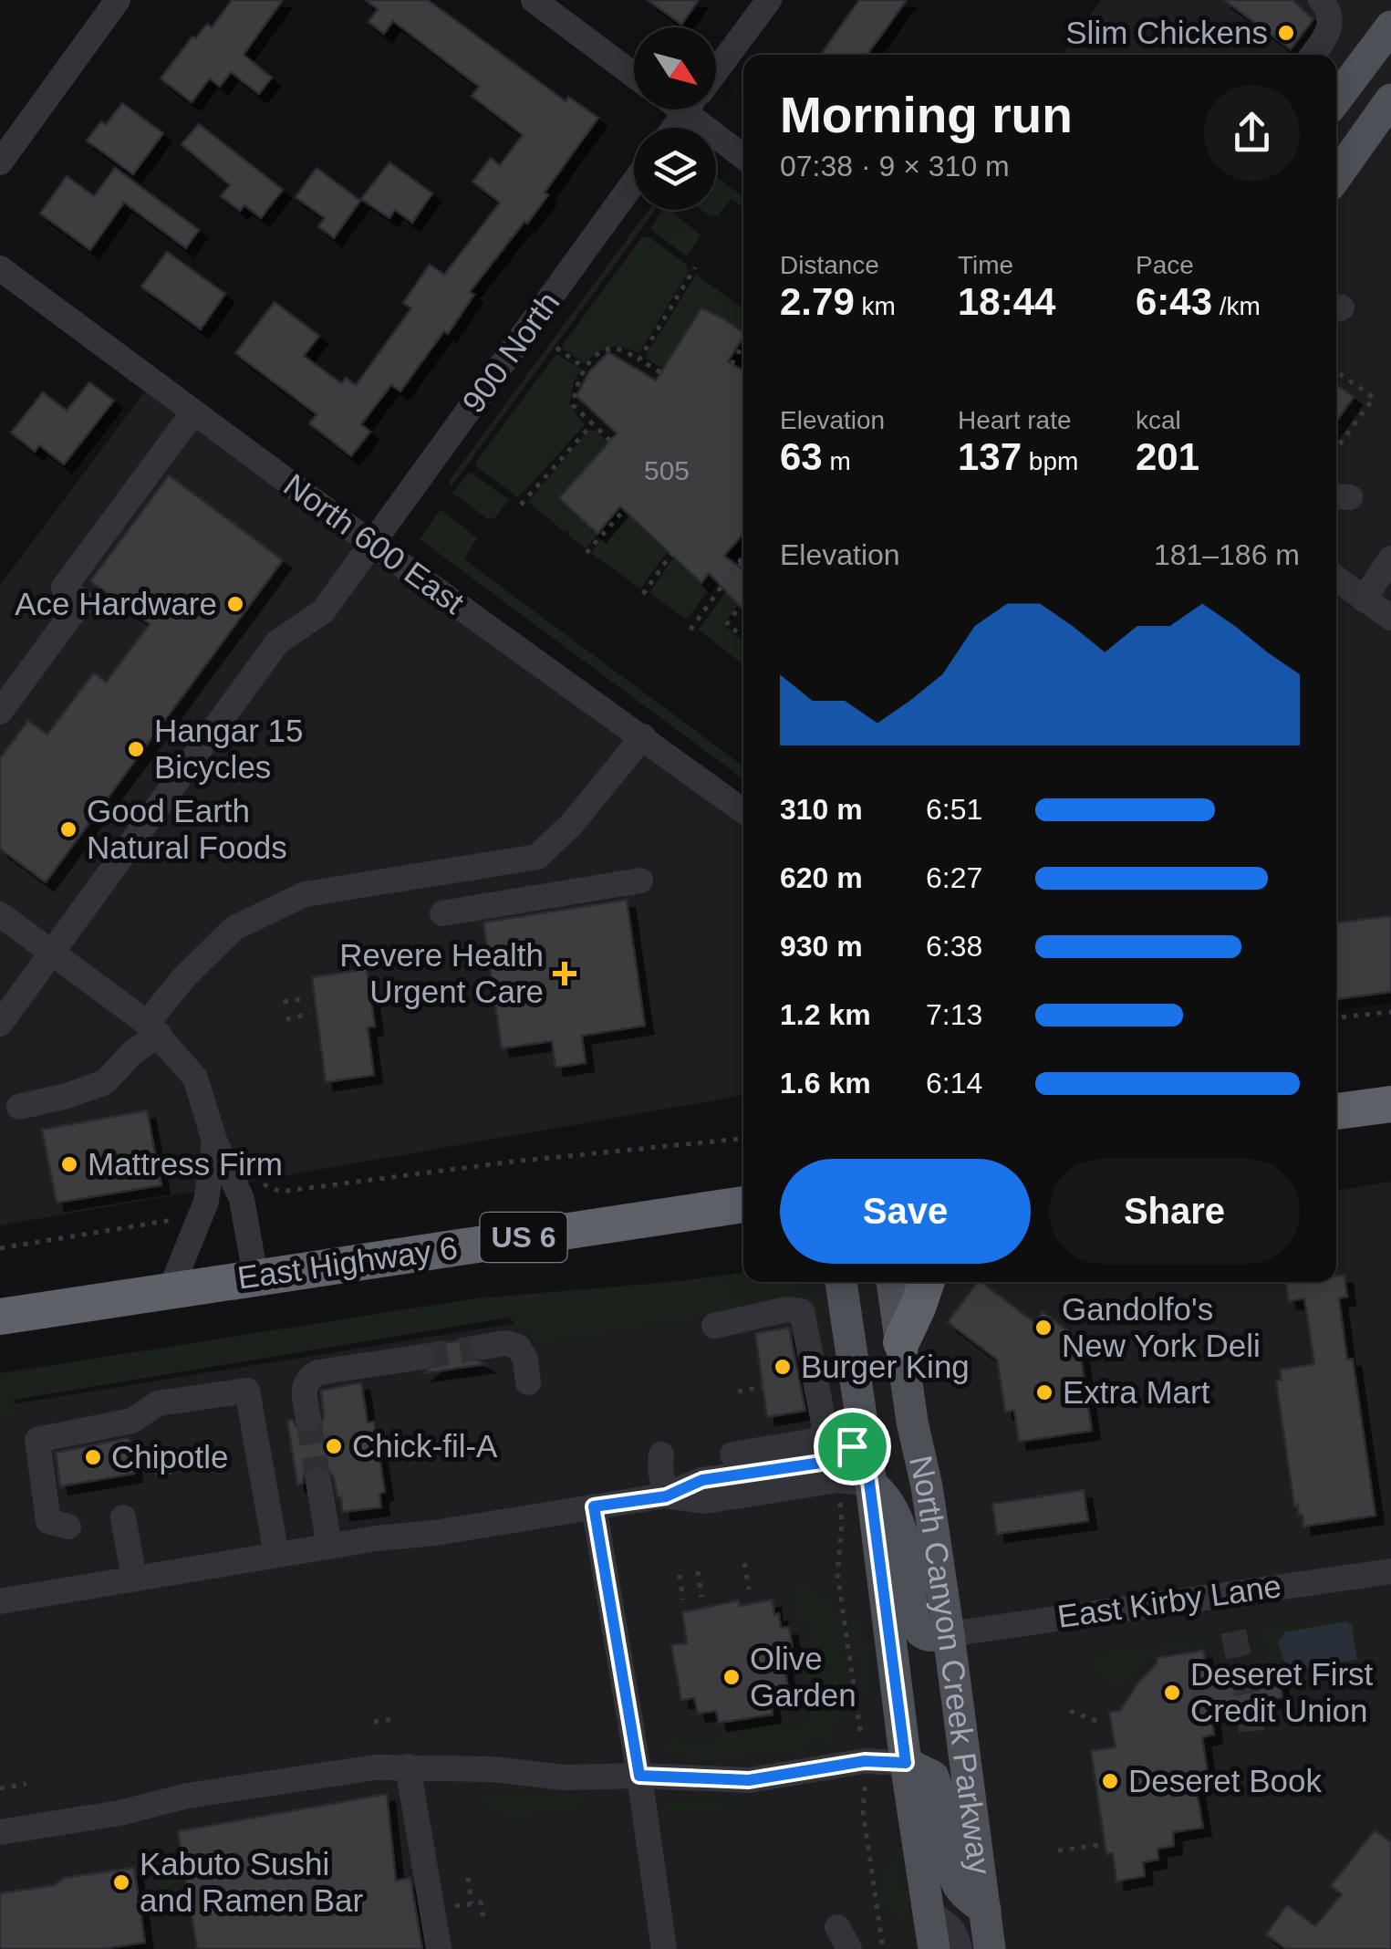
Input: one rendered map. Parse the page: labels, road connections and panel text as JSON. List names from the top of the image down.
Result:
{
  "streets": {
    "highway": ["US 6", "East Highway 6"],
    "main road": ["North Canyon Creek Parkway"],
    "street": ["900 North", "North 600 East", "East Kirby Lane"]
  },
  "crossings": [
    ["900 North", "North 600 East"],
    ["East Kirby Lane", "North Canyon Creek Parkway"]
  ],
  "places": {
    "other": [
      "Slim Chickens",
      "Ace Hardware",
      "Hangar 15 Bicycles",
      "Good Earth Natural Foods",
      "Mattress Firm",
      "Gandolfo's New York Deli",
      "Burger King",
      "Extra Mart",
      "Chick-fil-A",
      "Chipotle",
      "Olive Garden",
      "Deseret First Credit Union",
      "Deseret Book",
      "Kabuto Sushi and Ramen Bar"
    ],
    "health": ["Revere Health Urgent Care"]
  },
  "house_numbers": ["505"],
  "north": "bottom right",
  "page": {
    "heading": ["Morning run", "07:38 · 9 × 310 m"],
    "stats": [
      ["Distance", "2.79 km"],
      ["Time", "18:44"],
      ["Pace", "6:43 /km"],
      ["Elevation", "63 m"],
      ["Heart rate", "137 bpm"],
      ["kcal", "201"]
    ],
    "chart": ["Elevation", "181–186 m"],
    "list": [
      {
        "name": "310 m",
        "note": "6:51"
      },
      {
        "name": "620 m",
        "note": "6:27"
      },
      {
        "name": "930 m",
        "note": "6:38"
      },
      {
        "name": "1.2 km",
        "note": "7:13"
      },
      {
        "name": "1.6 km",
        "note": "6:14"
      }
    ],
    "buttons": ["Save", "Share"]
  }
}
